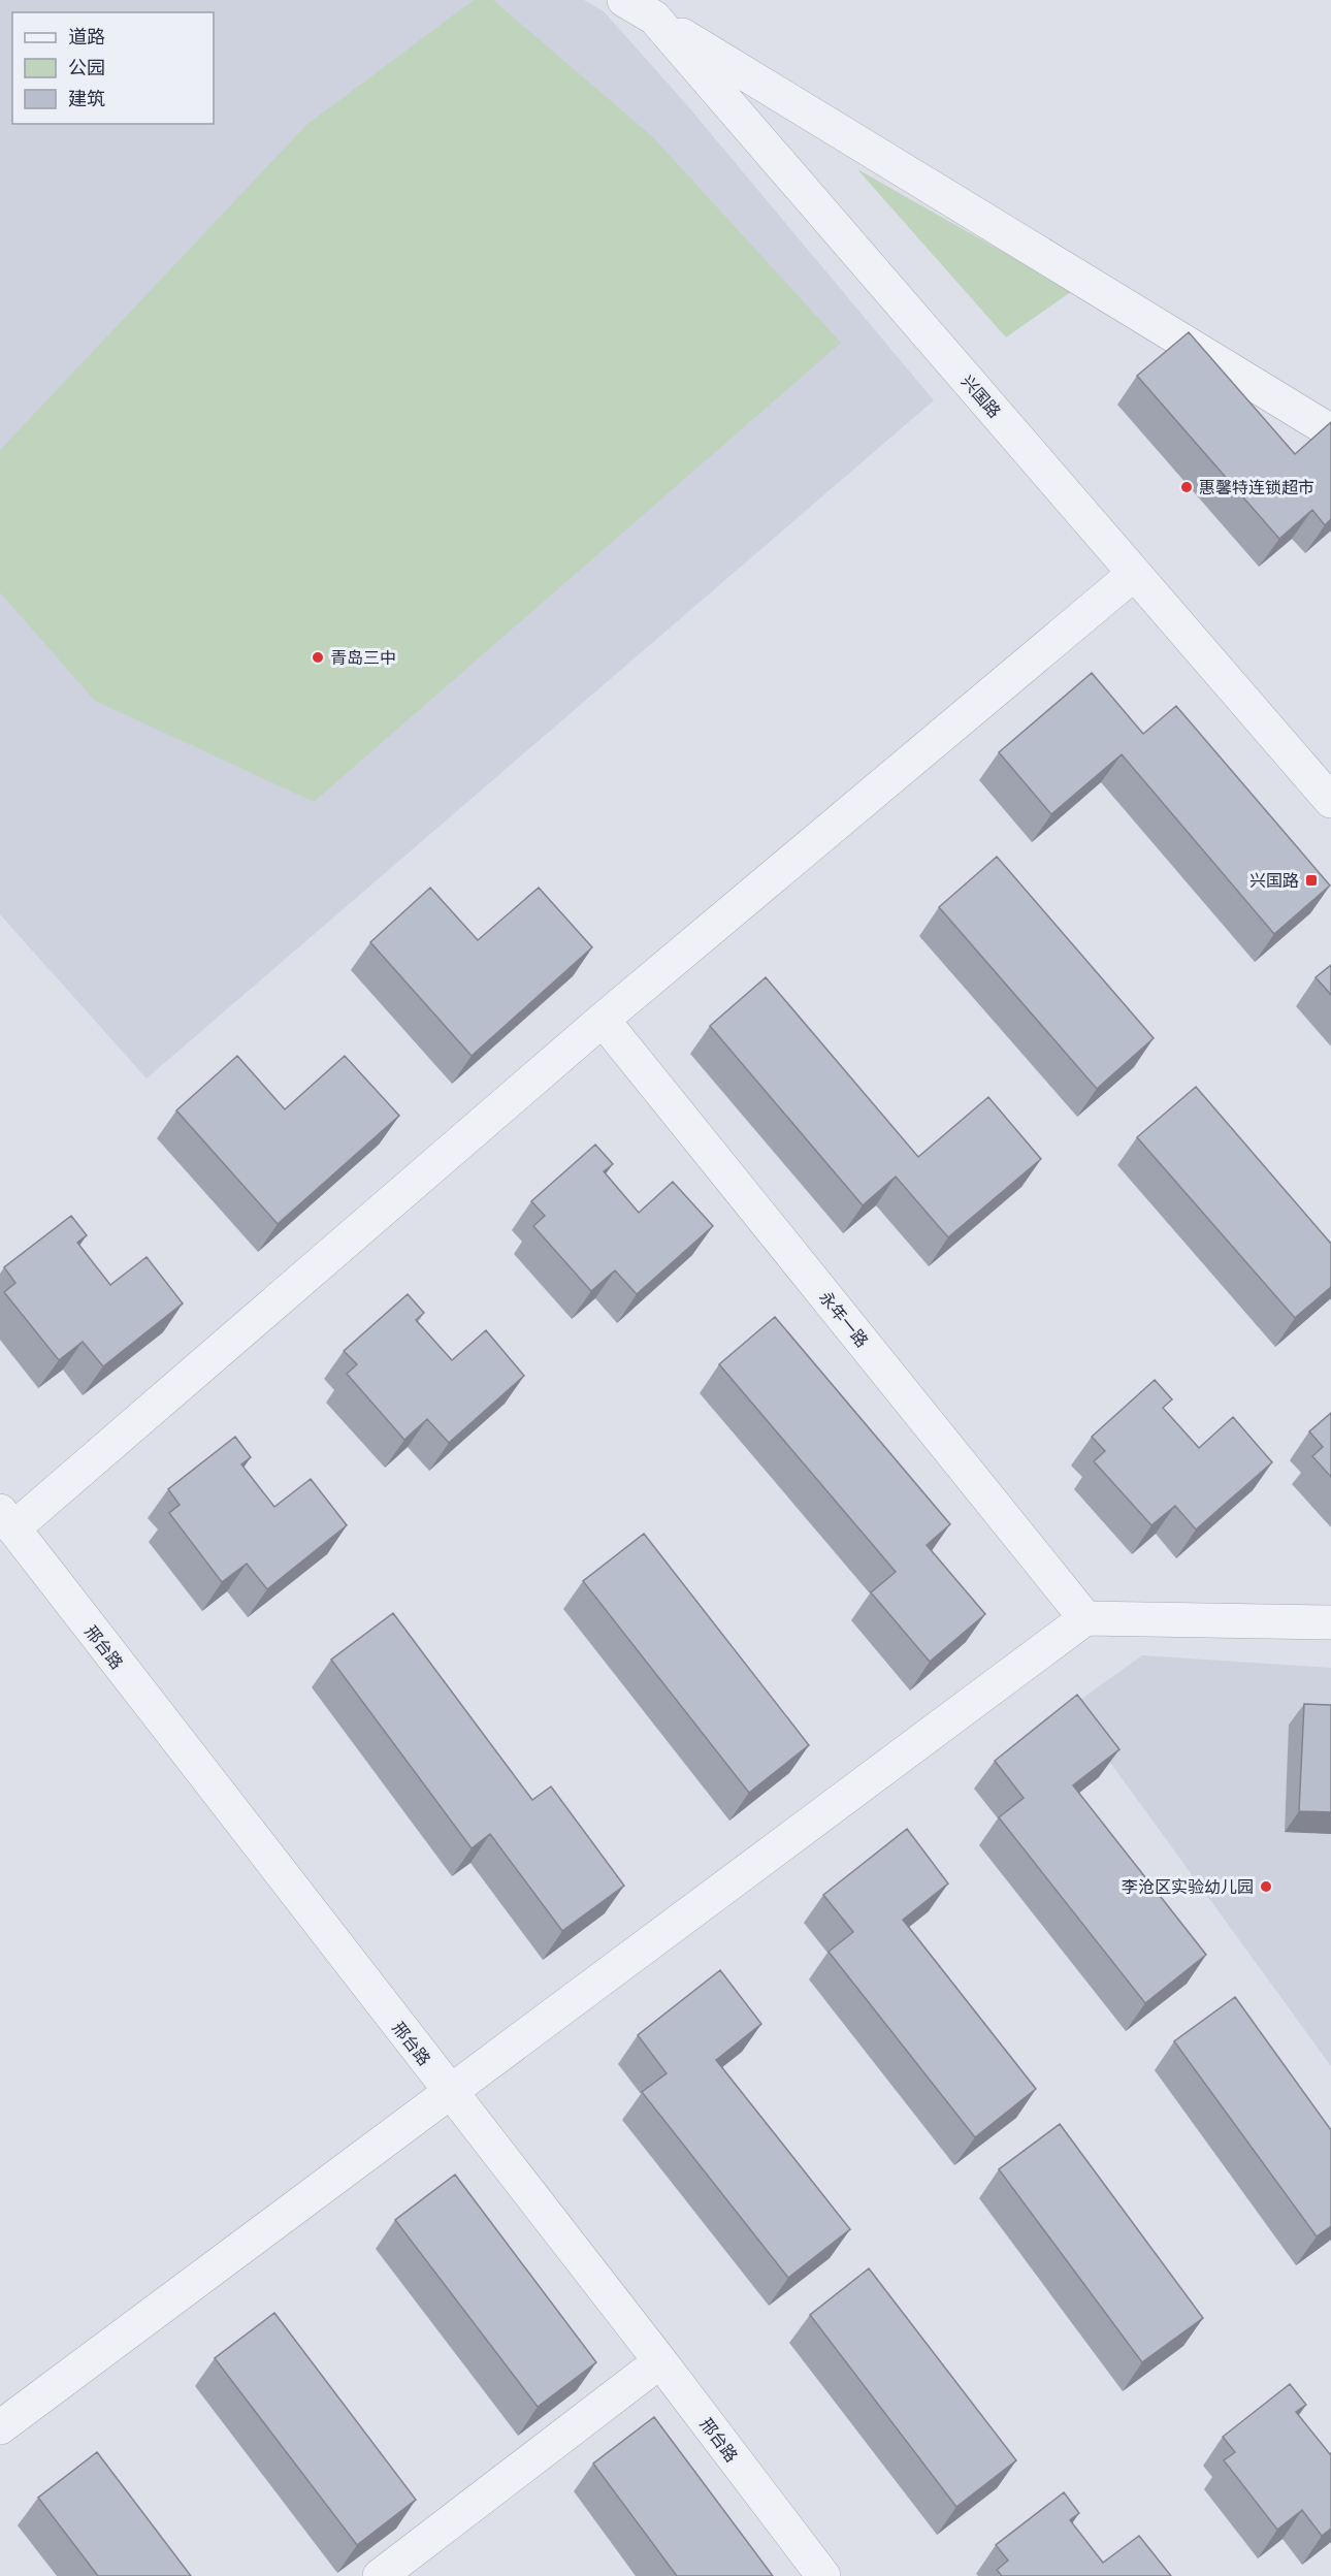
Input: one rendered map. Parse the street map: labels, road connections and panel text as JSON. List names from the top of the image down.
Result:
{
  "streets": {
    "street": ["兴国路", "永年一路", "邢台路"]
  },
  "places": {
    "other": ["惠馨特连锁超市", "青岛三中", "李沧区实验幼儿园"],
    "transit": ["兴国路"]
  },
  "legend": ["道路", "公园", "建筑"]
}
